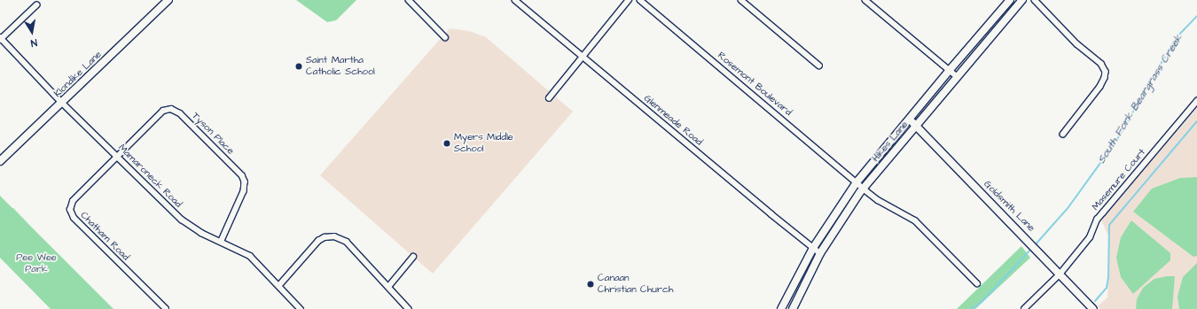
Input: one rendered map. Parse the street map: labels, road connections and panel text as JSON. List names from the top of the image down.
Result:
{
  "streets": {
    "main road": ["Klondike Lane", "Hikes Lane", "Goldsmith Lane"],
    "street": [
      "Rosemont Boulevard",
      "Glenmeade Road",
      "Tyson Place",
      "Mamaroneck Road",
      "Masemure Court",
      "Chatham Road"
    ]
  },
  "crossings": [
    ["Klondike Lane", "Mamaroneck Road"],
    ["Rosemont Boulevard", "Hikes Lane"],
    ["Glenmeade Road", "Hikes Lane"],
    ["Tyson Place", "Mamaroneck Road"],
    ["Tyson Place", "Chatham Road"],
    ["Hikes Lane", "Goldsmith Lane"],
    ["Mamaroneck Road", "Chatham Road"],
    ["Masemure Court", "Goldsmith Lane"]
  ],
  "water": ["South Fork Beargrass Creek"],
  "parks": ["Pee Wee Park"],
  "places": ["Saint Martha Catholic School", "Myers Middle School", "Canaan Christian Church"],
  "north": "bottom"
}
